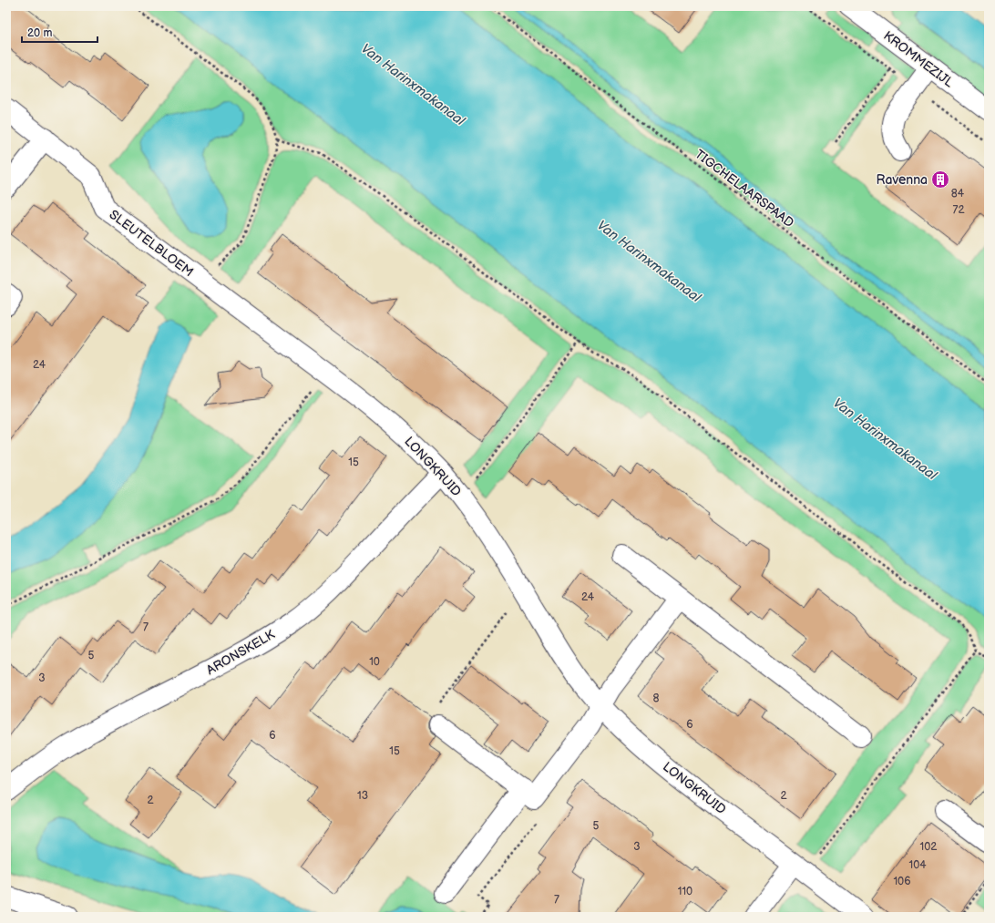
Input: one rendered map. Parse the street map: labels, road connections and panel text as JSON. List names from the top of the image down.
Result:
{
  "streets": {
    "street": [
      "KROMMEZIJL",
      "SLEUTELBLOEM",
      "LONGKRUID",
      "ARONSKELK"
    ],
    "path": ["TIGCHELAARSPAAD"]
  },
  "crossings": [
    ["SLEUTELBLOEM", "LONGKRUID"],
    ["LONGKRUID", "ARONSKELK"]
  ],
  "water": ["Van Harinxmakanaal"],
  "places": {
    "building": ["Ravenna"]
  },
  "house_numbers": [
    "84",
    "72",
    "24",
    "15",
    "24",
    "7",
    "5",
    "10",
    "3",
    "8",
    "6",
    "6",
    "15",
    "13",
    "2",
    "2",
    "5",
    "3",
    "102",
    "104",
    "106",
    "110",
    "7"
  ],
  "scale_bar": "20 m"
}
